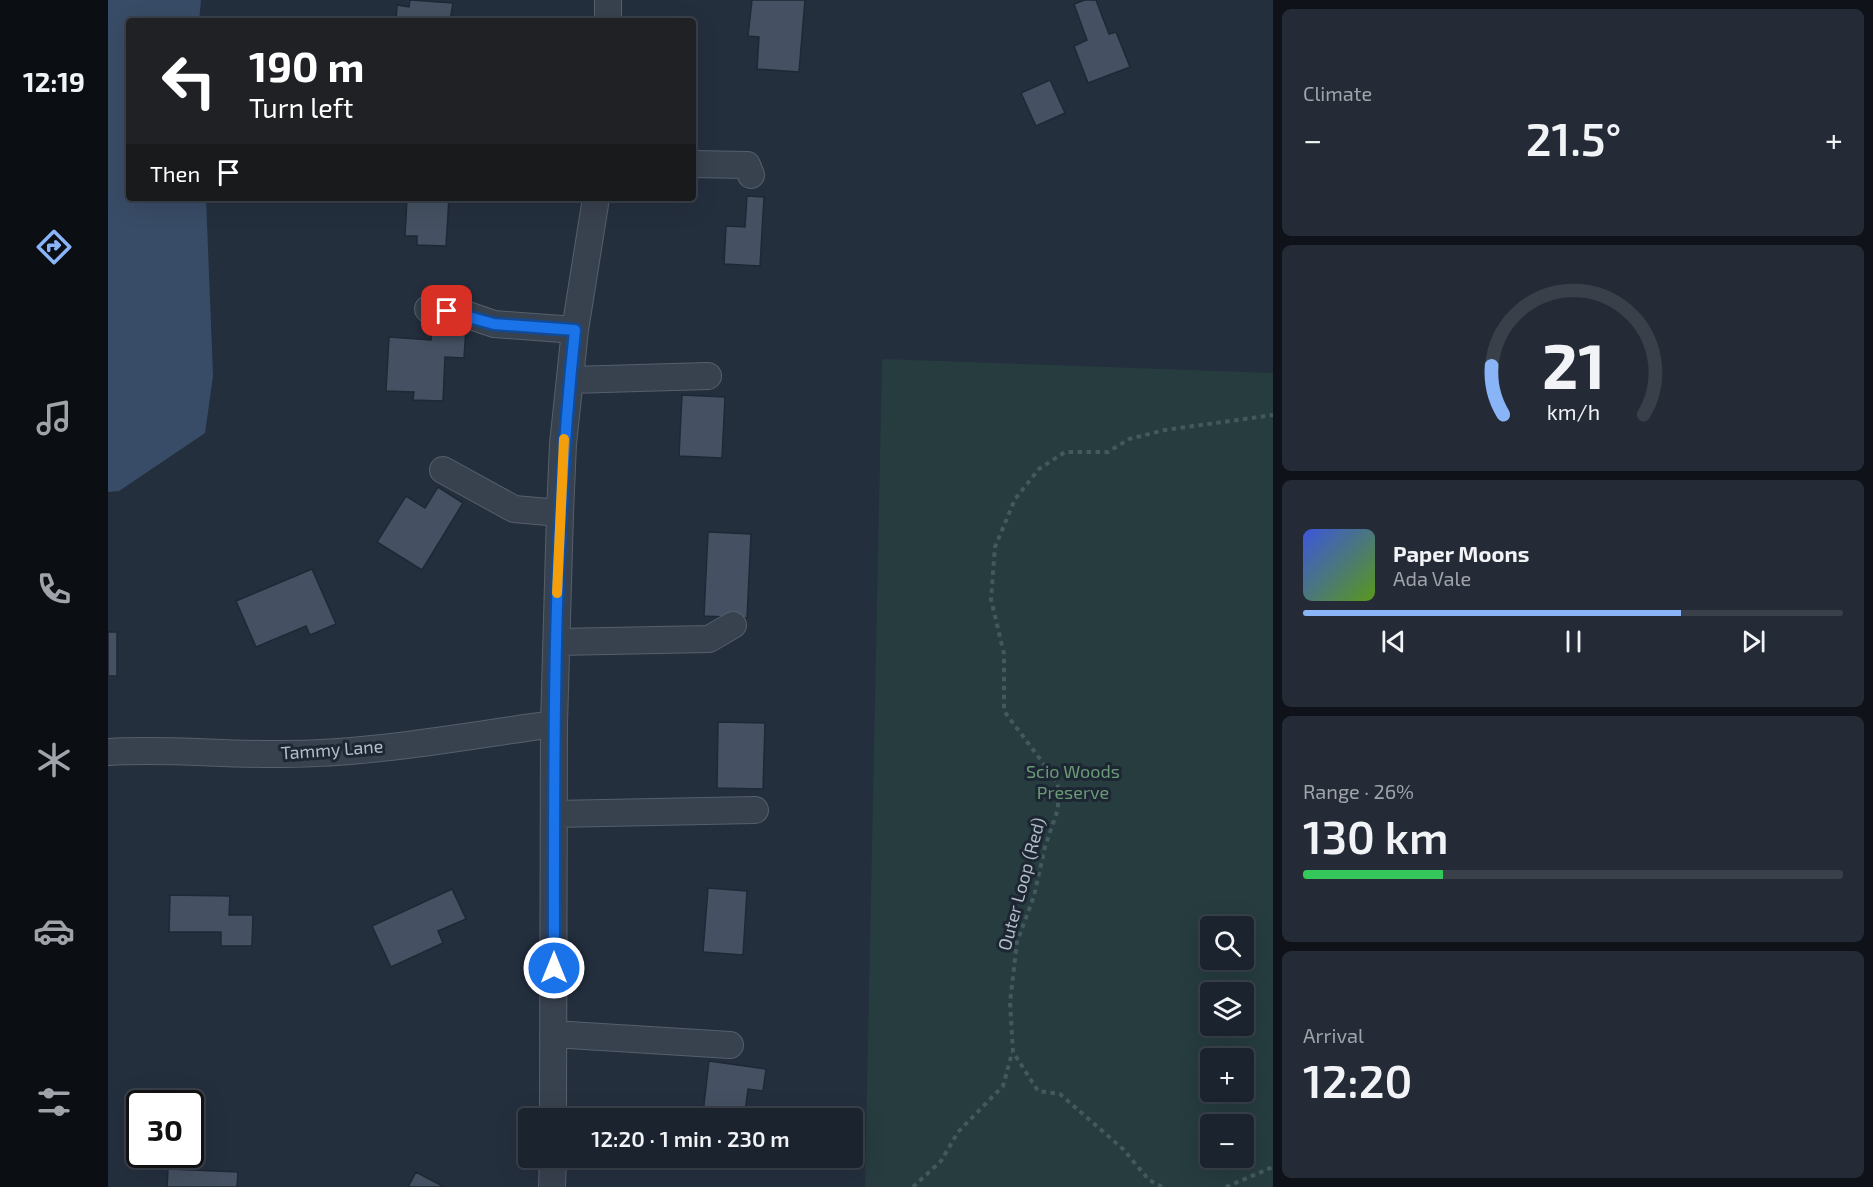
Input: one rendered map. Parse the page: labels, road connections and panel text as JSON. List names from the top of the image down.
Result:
{
  "streets": {
    "street": ["Tammy Lane"],
    "path": ["Outer Loop (Red)"]
  },
  "parks": ["Scio Woods Preserve"],
  "page": {
    "tabs": "12:19",
    "tile": [
      "Climate",
      ["Range · 26%", "130 km"],
      ["Arrival", "12:20"]
    ],
    "turn": ["190 m", "Turn left"],
    "heat": ["−", "21.5°", "+"],
    "then": "Then",
    "song": ["Paper Moons", "Ada Vale"],
    "map_buttons": ["+", "−"],
    "limit": "30",
    "trip": "12:20 · 1 min · 230 m",
    "gauge": ["21", "km/h"]
  }
}
